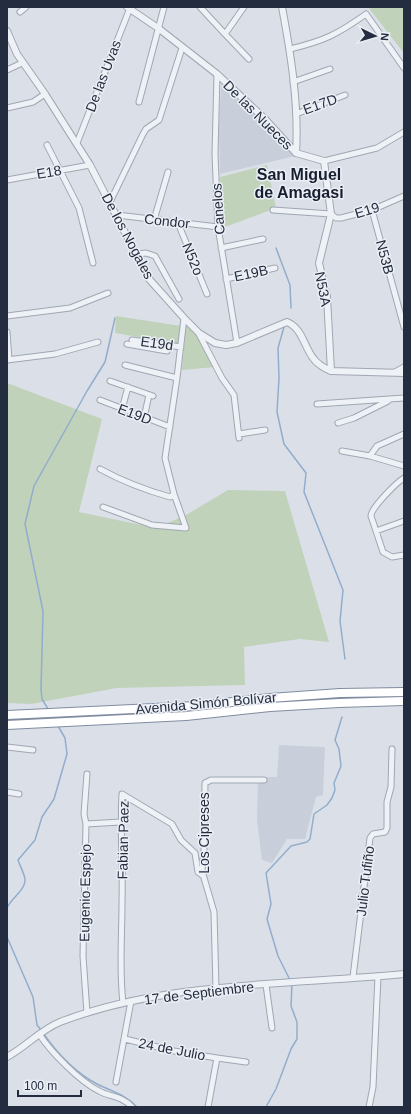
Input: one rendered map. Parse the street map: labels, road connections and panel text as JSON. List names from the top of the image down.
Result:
{
  "streets": {
    "highway": ["Avenida Simón Bolívar"],
    "street": [
      "De las Uvas",
      "E17D",
      "De las Nueces",
      "E18",
      "Canelos",
      "E19",
      "Condor",
      "De los Nogales",
      "N53B",
      "N52o",
      "E19B",
      "N53A",
      "E19d",
      "E19D",
      "Los Cipreses",
      "Fabian Paez",
      "Julio Tufiño",
      "Eugenio Espejo",
      "17 de Septiembre",
      "24 de Julio"
    ]
  },
  "crossings": [
    ["De las Uvas", "De las Nueces"],
    ["De las Uvas", "De los Nogales"],
    ["De las Nueces", "Canelos"],
    ["De las Nueces", "N53A"],
    ["E18", "De los Nogales"],
    ["Canelos", "Condor"],
    ["Canelos", "De los Nogales"],
    ["Canelos", "E19B"],
    ["E19", "N53B"],
    ["E19", "N53A"],
    ["Condor", "De los Nogales"],
    ["Condor", "N52o"],
    ["De los Nogales", "N53A"],
    ["Los Cipreses", "Fabian Paez"],
    ["Los Cipreses", "17 de Septiembre"],
    ["Fabian Paez", "17 de Septiembre"],
    ["Julio Tufiño", "17 de Septiembre"],
    ["Eugenio Espejo", "17 de Septiembre"]
  ],
  "districts": ["San Miguel de Amagasi"],
  "scale_bar": "100 m",
  "north": "right"
}
